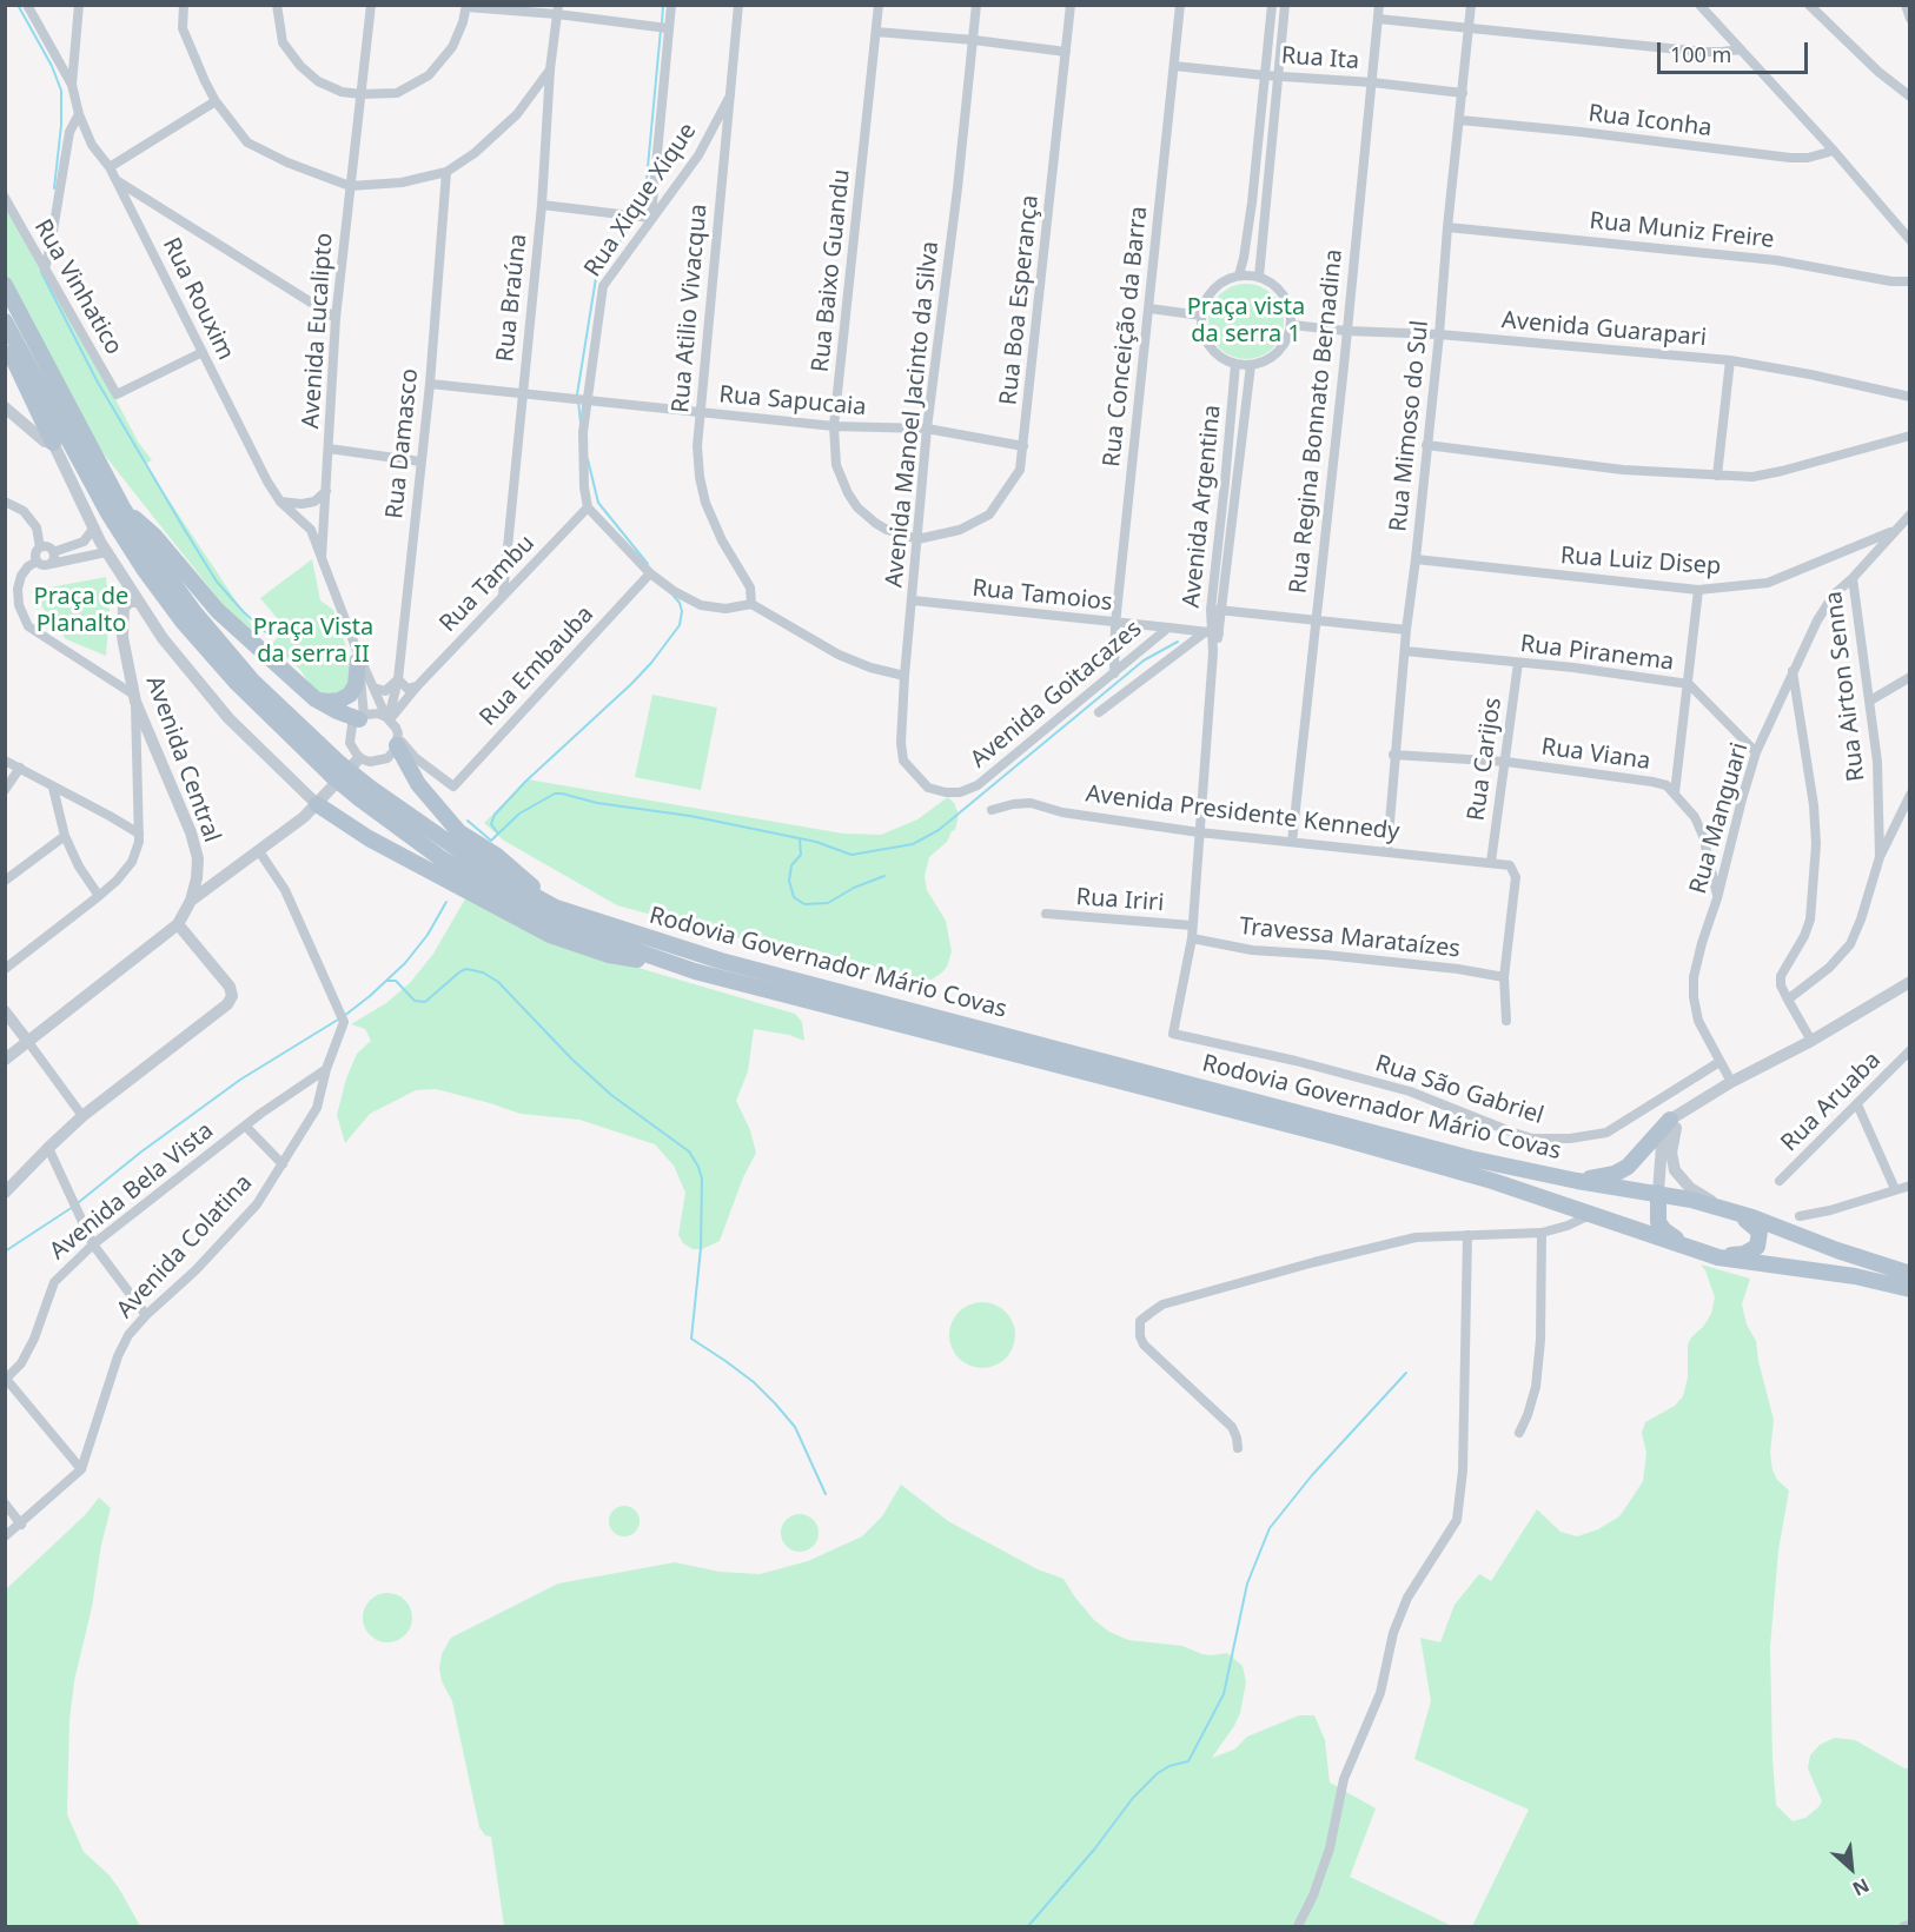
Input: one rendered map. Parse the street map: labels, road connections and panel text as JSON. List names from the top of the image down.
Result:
{
  "streets": {
    "main road": ["Rodovia Governador Mário Covas"],
    "street": [
      "Rua Ita",
      "Rua Iconha",
      "Rua Xique Xique",
      "Rua Muniz Freire",
      "Rua Baixo Guandu",
      "Rua Vinhatico",
      "Rua Braúna",
      "Rua Rouxim",
      "Rua Boa Esperança",
      "Rua Atilio Vivacqua",
      "Avenida Guarapari",
      "Avenida Eucalipto",
      "Rua Conceição da Barra",
      "Rua Sapucaia",
      "Avenida Manoel Jacinto da Silva",
      "Rua Regina Bonnato Bernadina",
      "Rua Mimoso do Sul",
      "Rua Damasco",
      "Avenida Argentina",
      "Rua Luiz Disep",
      "Rua Tambu",
      "Rua Tamoios",
      "Rua Piranema",
      "Rua Embauba",
      "Rua Airton Senna",
      "Avenida Goitacazes",
      "Rua Viana",
      "Avenida Central",
      "Rua Carijos",
      "Avenida Presidente Kennedy",
      "Rua Manguari",
      "Rua Iriri",
      "Travessa Marataízes",
      "Rua São Gabriel",
      "Rua Aruaba",
      "Avenida Bela Vista",
      "Avenida Colatina"
    ]
  },
  "crossings": [
    ["Rua Ita", "Rua Conceição da Barra"],
    ["Rua Ita", "Rua Regina Bonnato Bernadina"],
    ["Rua Ita", "Rua Mimoso do Sul"],
    ["Rua Iconha", "Rua Mimoso do Sul"],
    ["Rua Xique Xique", "Rua Atilio Vivacqua"],
    ["Rua Xique Xique", "Rua Sapucaia"],
    ["Rua Xique Xique", "Rua Tambu"],
    ["Rua Muniz Freire", "Rua Mimoso do Sul"],
    ["Rua Baixo Guandu", "Rua Boa Esperança"],
    ["Rua Baixo Guandu", "Rua Sapucaia"],
    ["Rua Baixo Guandu", "Avenida Manoel Jacinto da Silva"],
    ["Rua Vinhatico", "Rua Rouxim"],
    ["Rua Braúna", "Rua Sapucaia"],
    ["Rua Braúna", "Rua Tambu"],
    ["Rua Rouxim", "Avenida Eucalipto"],
    ["Rua Boa Esperança", "Rua Sapucaia"],
    ["Rua Boa Esperança", "Avenida Manoel Jacinto da Silva"],
    ["Rua Atilio Vivacqua", "Rua Sapucaia"],
    ["Avenida Guarapari", "Rua Regina Bonnato Bernadina"],
    ["Avenida Guarapari", "Rua Mimoso do Sul"],
    ["Avenida Guarapari", "Avenida Argentina"],
    ["Avenida Eucalipto", "Rua Damasco"],
    ["Avenida Eucalipto", "Rua Tambu"],
    ["Avenida Eucalipto", "Rua Embauba"],
    ["Rua Conceição da Barra", "Rua Tamoios"],
    ["Rua Conceição da Barra", "Avenida Goitacazes"],
    ["Rua Sapucaia", "Avenida Manoel Jacinto da Silva"],
    ["Rua Sapucaia", "Rua Damasco"],
    ["Avenida Manoel Jacinto da Silva", "Rua Tamoios"],
    ["Avenida Manoel Jacinto da Silva", "Avenida Goitacazes"],
    ["Rua Regina Bonnato Bernadina", "Avenida Presidente Kennedy"],
    ["Rua Mimoso do Sul", "Rua Luiz Disep"],
    ["Rua Mimoso do Sul", "Rua Piranema"],
    ["Rua Mimoso do Sul", "Rua Viana"],
    ["Rua Mimoso do Sul", "Avenida Presidente Kennedy"],
    ["Rua Damasco", "Rua Tambu"],
    ["Rua Damasco", "Rua Embauba"],
    ["Avenida Argentina", "Avenida Goitacazes"],
    ["Avenida Argentina", "Avenida Presidente Kennedy"],
    ["Avenida Argentina", "Rua Iriri"],
    ["Avenida Argentina", "Travessa Marataízes"],
    ["Avenida Argentina", "Rua São Gabriel"],
    ["Rua Luiz Disep", "Rua Airton Senna"],
    ["Rua Tambu", "Rua Embauba"],
    ["Rua Tamoios", "Avenida Goitacazes"],
    ["Rua Piranema", "Rua Carijos"],
    ["Rua Piranema", "Rua Manguari"],
    ["Rua Airton Senna", "Rua Manguari"],
    ["Rua Viana", "Rua Carijos"],
    ["Rua Viana", "Rua Manguari"],
    ["Rua Carijos", "Avenida Presidente Kennedy"],
    ["Rua Manguari", "Rua São Gabriel"],
    ["Avenida Bela Vista", "Avenida Colatina"]
  ],
  "parks": ["Praça vista da serra 1", "Praça de Planalto", "Praça Vista da serra II"],
  "scale_bar": "100 m",
  "north": "bottom right"
}
